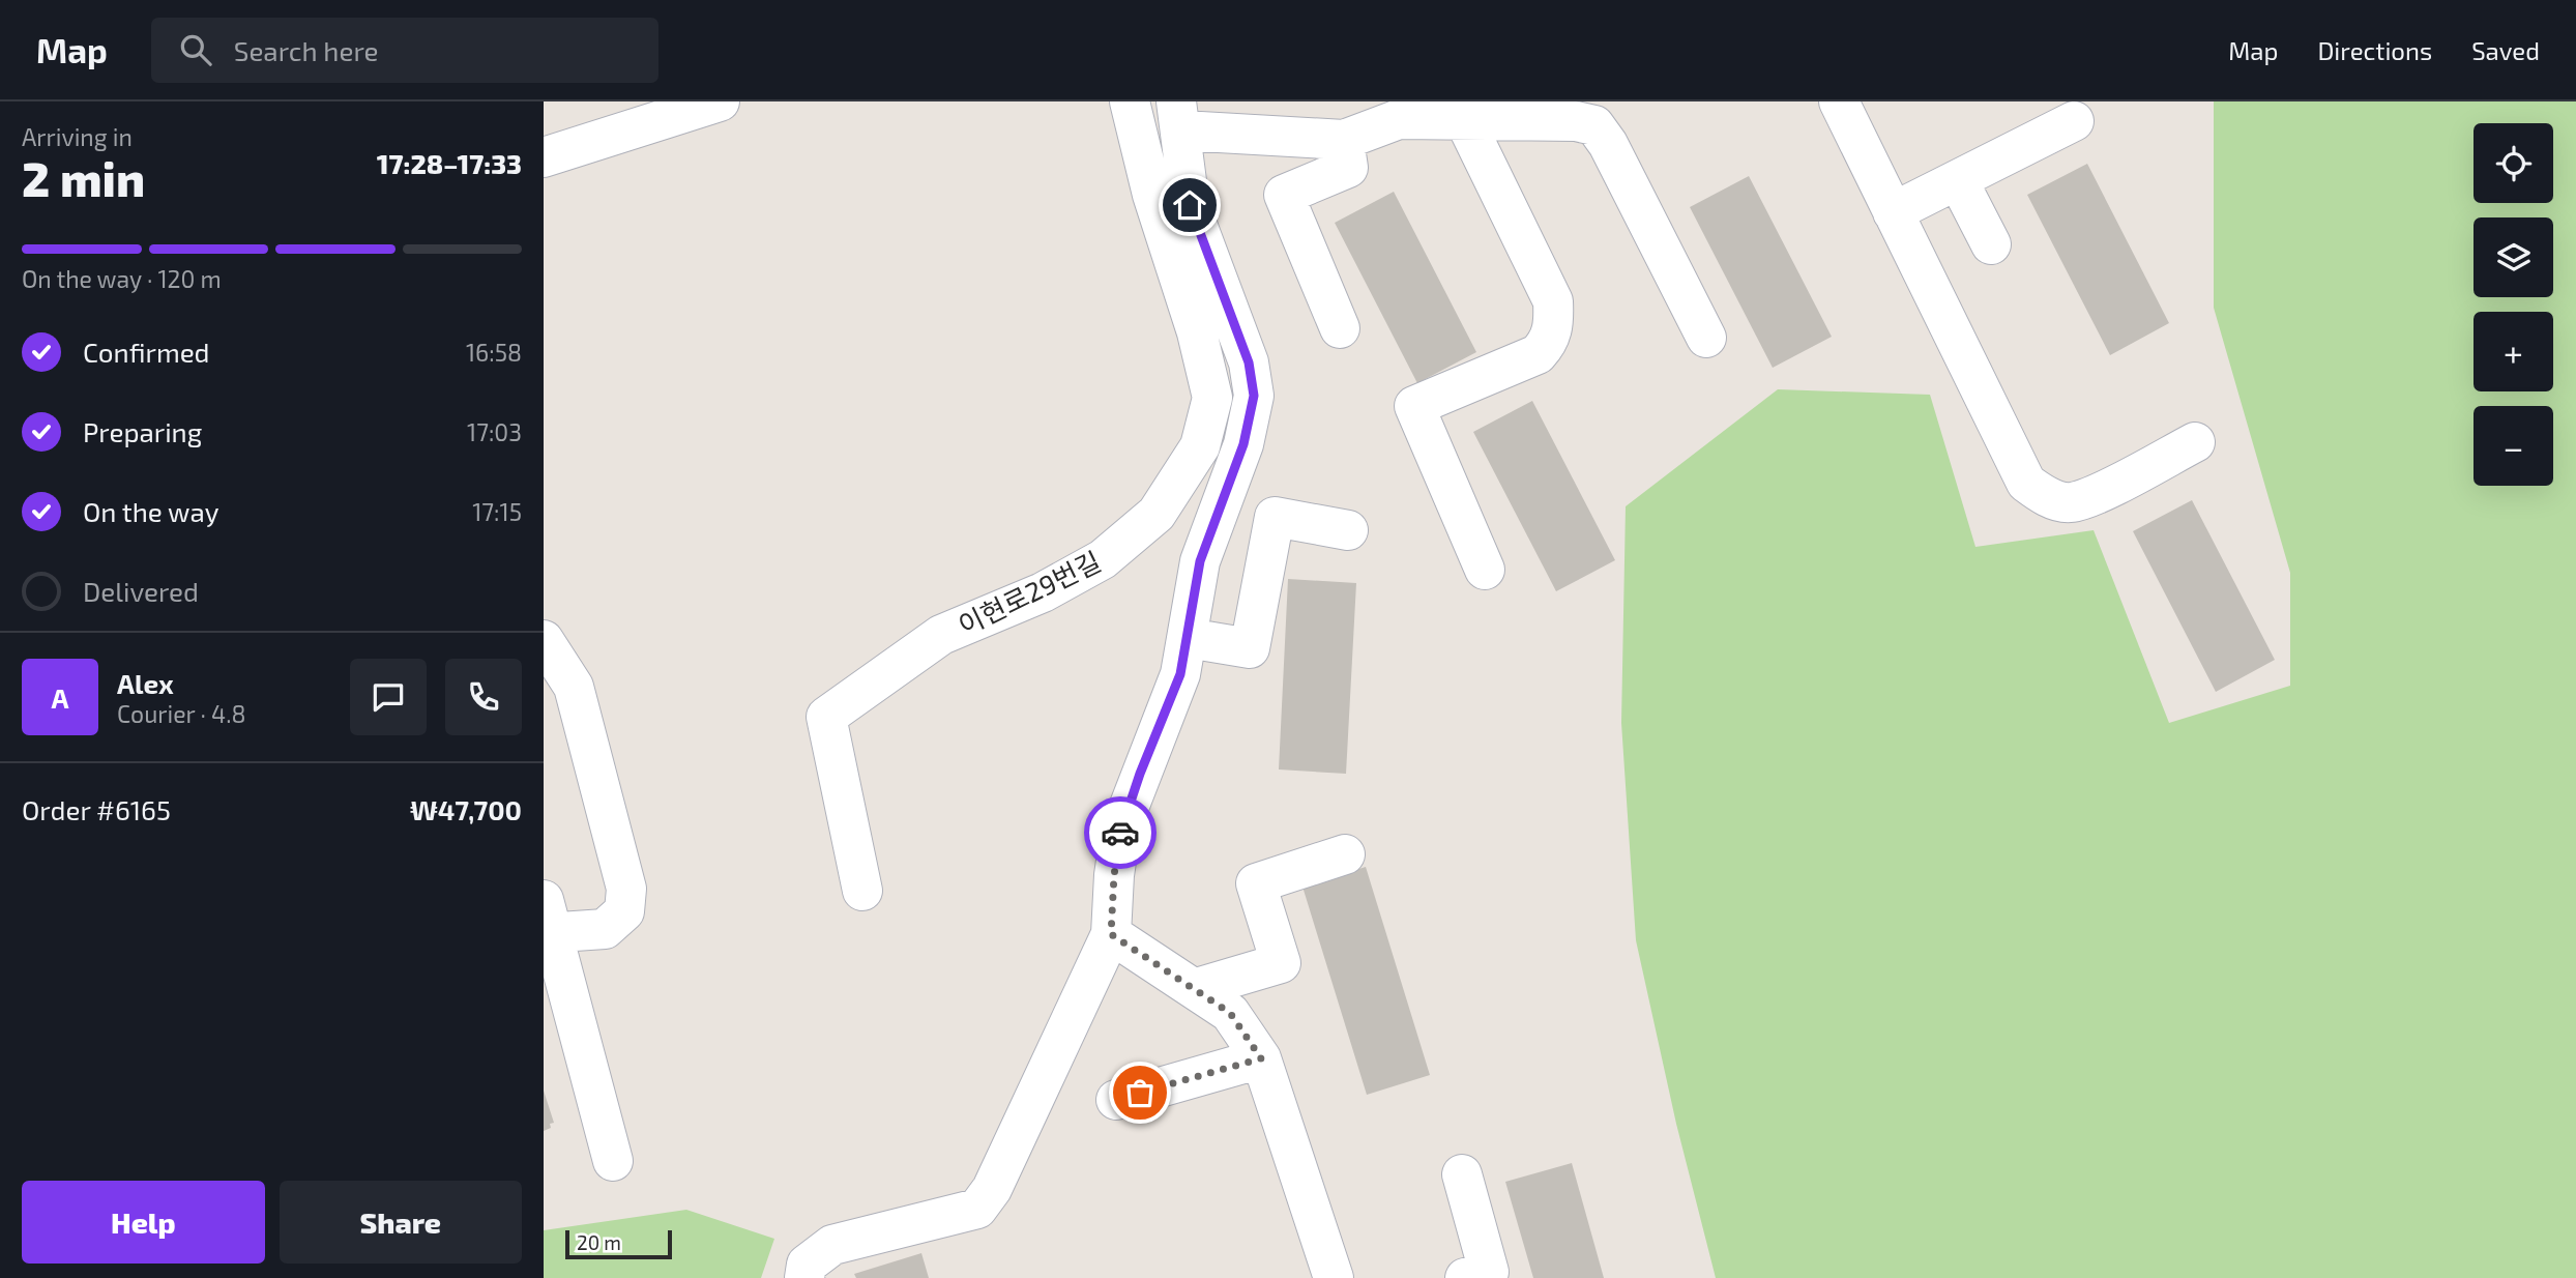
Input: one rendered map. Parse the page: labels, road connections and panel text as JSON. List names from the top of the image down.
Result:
{
  "streets": {
    "street": ["이현로29번길"]
  },
  "scale_bar": "20 m",
  "page": {
    "header": "Map",
    "search": "Search here",
    "nav": ["Map", "Directions", "Saved"],
    "heading": ["2 min", "Arriving in", "17:28–17:33"],
    "panel": [
      "Alex",
      "Courier · 4.8",
      "Order #6165",
      "₩47,700"
    ],
    "map_buttons": ["+", "−"],
    "bar": "On the way · 120 m",
    "list": [
      ["Confirmed", "16:58"],
      ["Preparing", "17:03"],
      ["On the way", "17:15"],
      "Delivered"
    ],
    "round": "A",
    "buttons": ["Help", "Share"],
    "scale": "20 m"
  }
}
